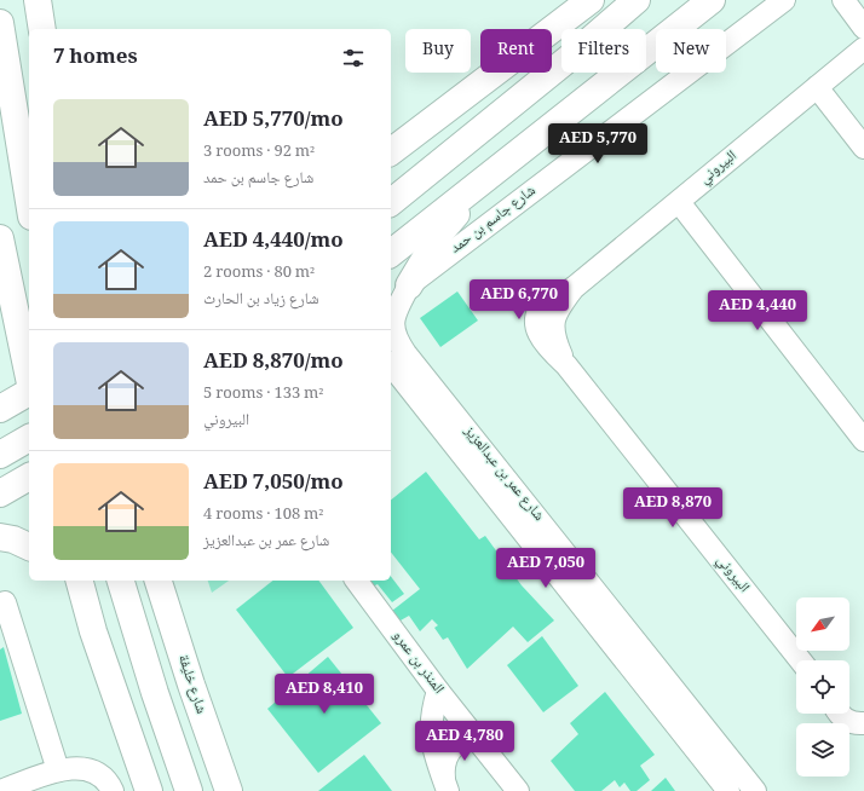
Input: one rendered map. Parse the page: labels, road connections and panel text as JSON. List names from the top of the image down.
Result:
{
  "streets": {
    "main road": ["شارع خليفة"],
    "street": [
      "البيروني",
      "شارع جاسم بن حمد",
      "شارع عمر بن عبدالعزيز",
      "المنذر بن عمرو"
    ]
  },
  "crossings": [
    ["شارع جاسم بن حمد", "شارع عمر بن عبدالعزيز"]
  ],
  "north": "bottom left",
  "page": {
    "chip": [
      "Buy",
      "Rent",
      "Filters",
      "New"
    ],
    "heading": "7 homes",
    "list": [
      {
        "name": "AED 5,770/mo",
        "note": "3 rooms · 92 m² · شارع جاسم بن حمد"
      },
      {
        "name": "AED 4,440/mo",
        "note": "2 rooms · 80 m² · شارع زياد بن الحارث"
      },
      {
        "name": "AED 8,870/mo",
        "note": "5 rooms · 133 m² · البيروني"
      },
      {
        "name": "AED 7,050/mo",
        "note": "4 rooms · 108 m² · شارع عمر بن عبدالعزيز"
      }
    ],
    "price": [
      "AED 5,770",
      "AED 6,770",
      "AED 4,440",
      "AED 8,870",
      "AED 7,050",
      "AED 8,410",
      "AED 4,780"
    ]
  }
}
